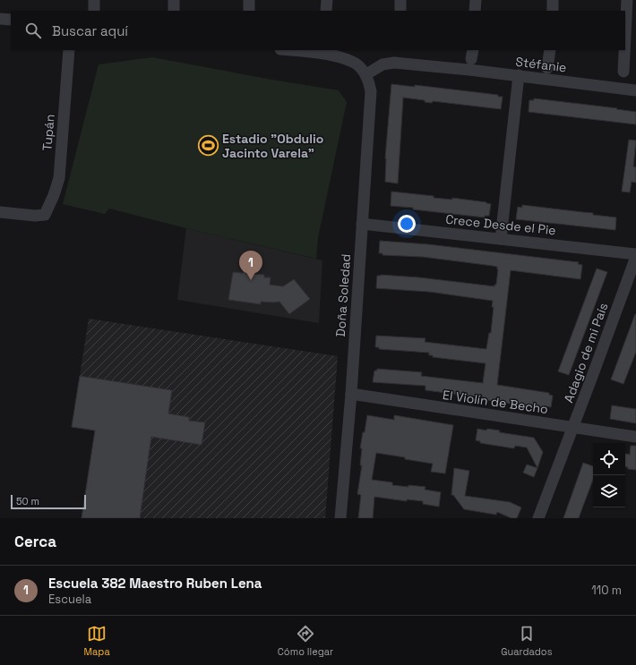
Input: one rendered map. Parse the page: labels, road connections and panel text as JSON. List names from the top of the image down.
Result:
{
  "streets": {
    "street": [
      "Stéfanie",
      "Tupán",
      "Crece Desde el Pie",
      "Doña Soledad",
      "Adagio de mi País",
      "El Violín de Becho"
    ]
  },
  "crossings": [
    ["Stéfanie", "Doña Soledad"],
    ["Crece Desde el Pie", "Doña Soledad"],
    ["Crece Desde el Pie", "Adagio de mi País"],
    ["Doña Soledad", "El Violín de Becho"],
    ["Adagio de mi País", "El Violín de Becho"]
  ],
  "places": {
    "sports": ["Estadio \"Obdulio Jacinto Varela\""]
  },
  "scale_bar": "50 m",
  "page": {
    "search": "Buscar aquí",
    "pins": "1",
    "scale": "50 m",
    "heading": "Cerca",
    "list": [
      {
        "mark": "1",
        "name": "Escuela 382 Maestro Ruben Lena",
        "note": "Escuela",
        "value": "110 m"
      }
    ],
    "nav": ["Mapa", "Cómo llegar", "Guardados"]
  }
}
